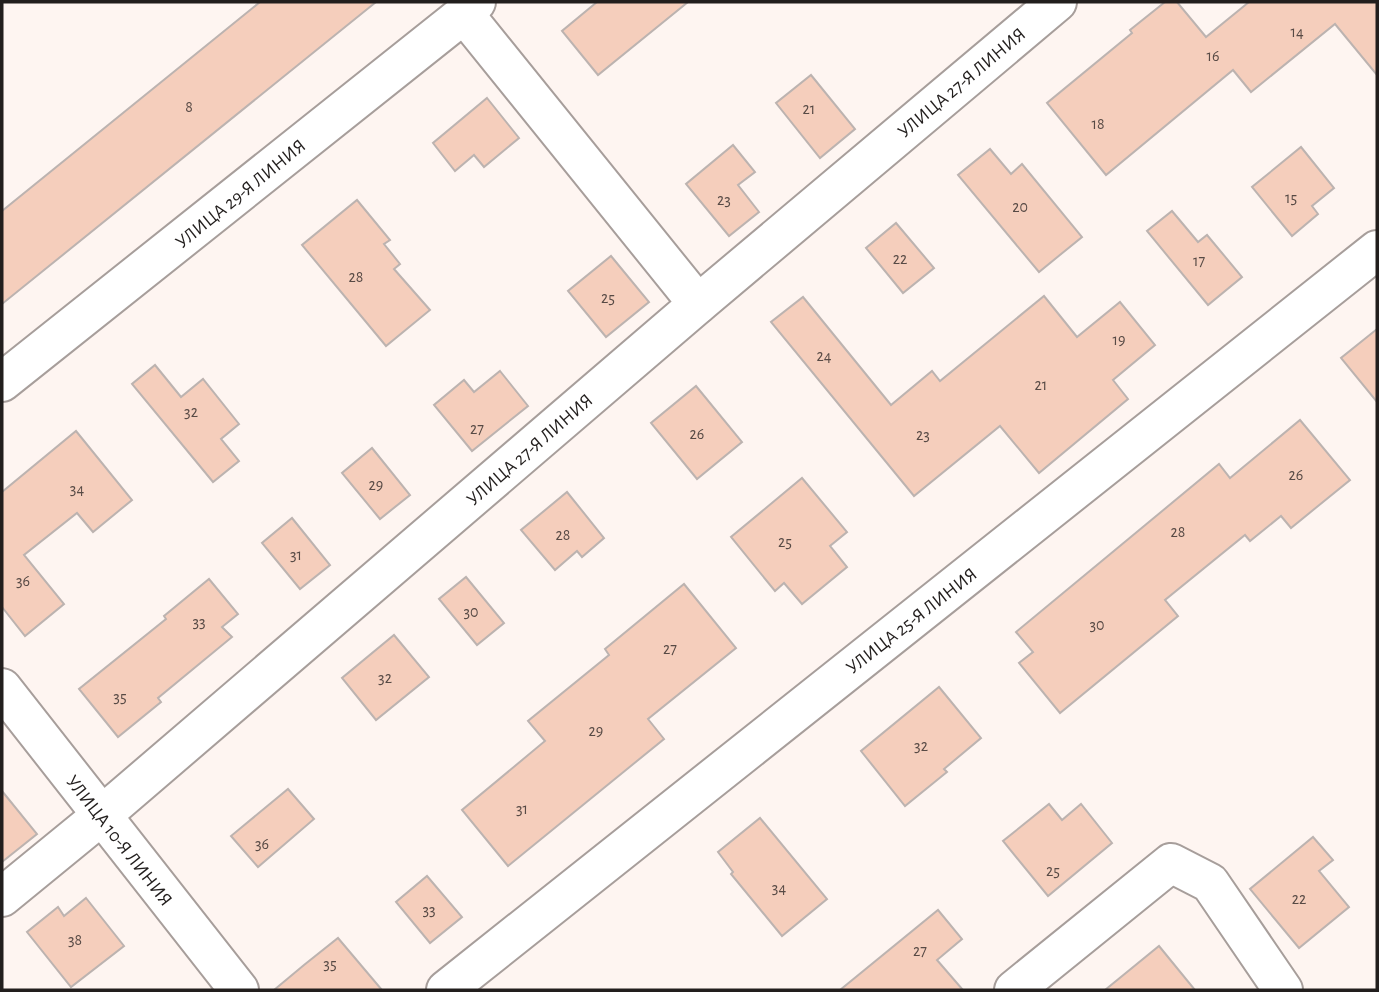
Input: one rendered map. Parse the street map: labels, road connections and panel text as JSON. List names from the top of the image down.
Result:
{
  "streets": {
    "street": [
      "УЛИЦА 27-Я ЛИНИЯ",
      "УЛИЦА 29-Я ЛИНИЯ",
      "УЛИЦА 25-Я ЛИНИЯ",
      "УЛИЦА 10-Я ЛИНИЯ"
    ]
  },
  "crossings": [
    ["УЛИЦА 27-Я ЛИНИЯ", "УЛИЦА 10-Я ЛИНИЯ"]
  ],
  "house_numbers": [
    "14",
    "16",
    "8",
    "21",
    "18",
    "15",
    "23",
    "20",
    "22",
    "17",
    "28",
    "25",
    "19",
    "24",
    "21",
    "32",
    "27",
    "26",
    "23",
    "26",
    "29",
    "34",
    "28",
    "28",
    "25",
    "31",
    "36",
    "30",
    "33",
    "30",
    "27",
    "32",
    "35",
    "29",
    "32",
    "31",
    "36",
    "25",
    "34",
    "22",
    "33",
    "38",
    "27",
    "35"
  ]
}
